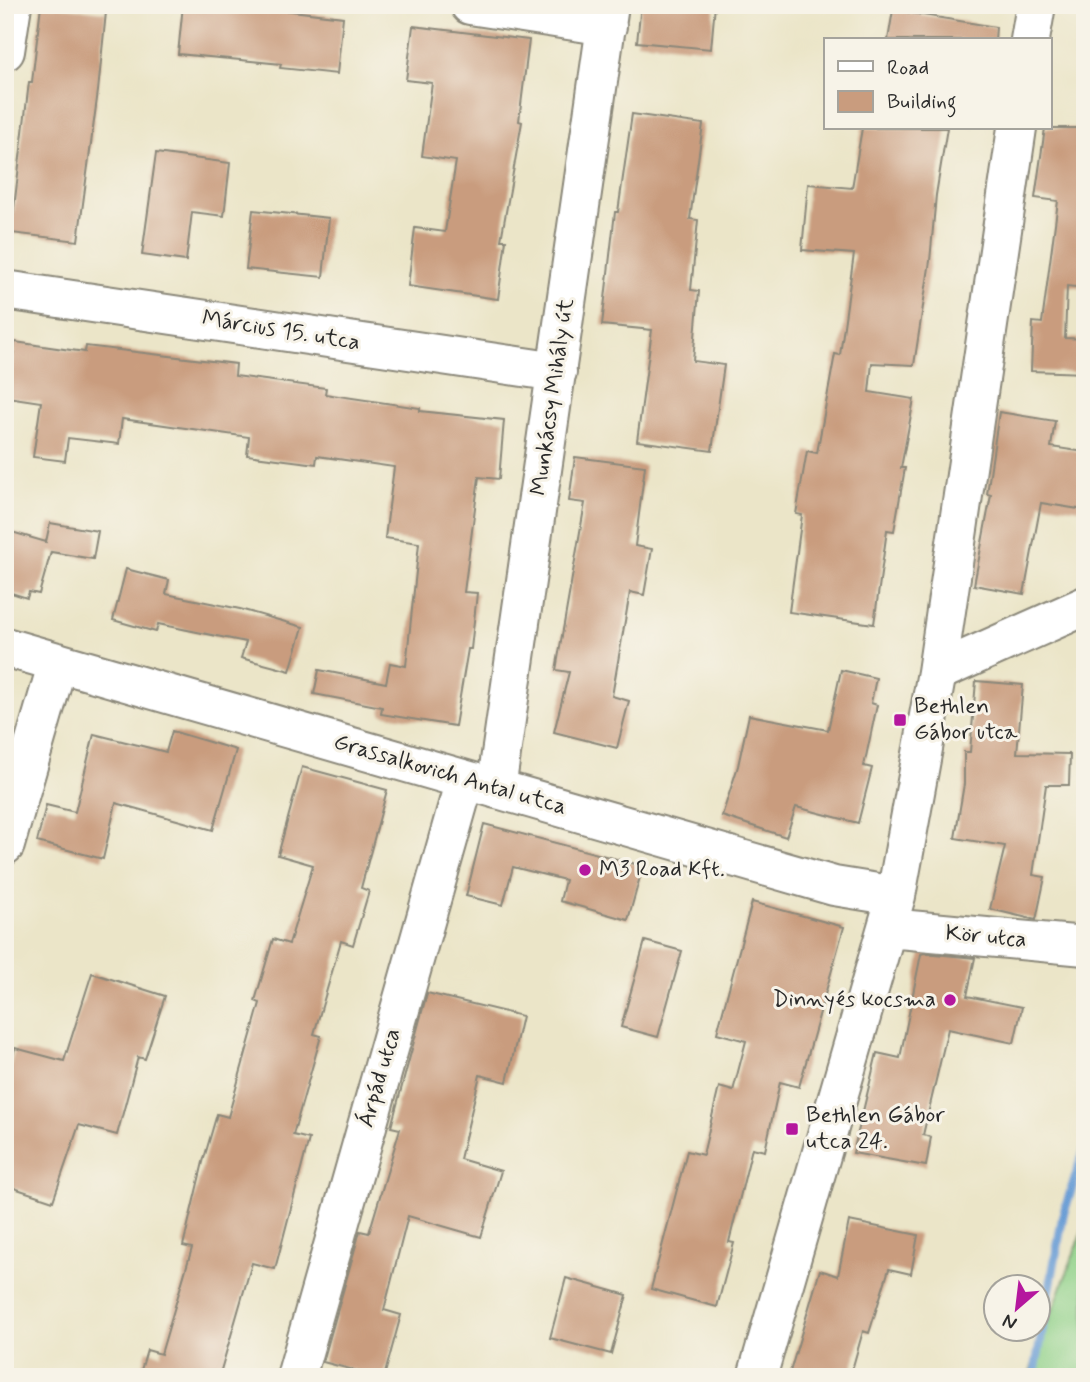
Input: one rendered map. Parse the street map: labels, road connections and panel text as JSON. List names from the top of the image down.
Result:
{
  "streets": {
    "street": [
      "Március 15. utca",
      "Munkácsy Mihály út",
      "Grassalkovich Antal utca",
      "Kör utca",
      "Árpád utca"
    ]
  },
  "crossings": [
    ["Március 15. utca", "Munkácsy Mihály út"],
    ["Munkácsy Mihály út", "Grassalkovich Antal utca"],
    ["Munkácsy Mihály út", "Árpád utca"],
    ["Grassalkovich Antal utca", "Kör utca"],
    ["Grassalkovich Antal utca", "Árpád utca"]
  ],
  "places": {
    "transit": ["Bethlen Gábor utca", "Bethlen Gábor utca 24."],
    "other": ["M3 Road Kft.", "Dinnyés kocsma"]
  },
  "legend": ["Road", "Building"],
  "north": "bottom left"
}
